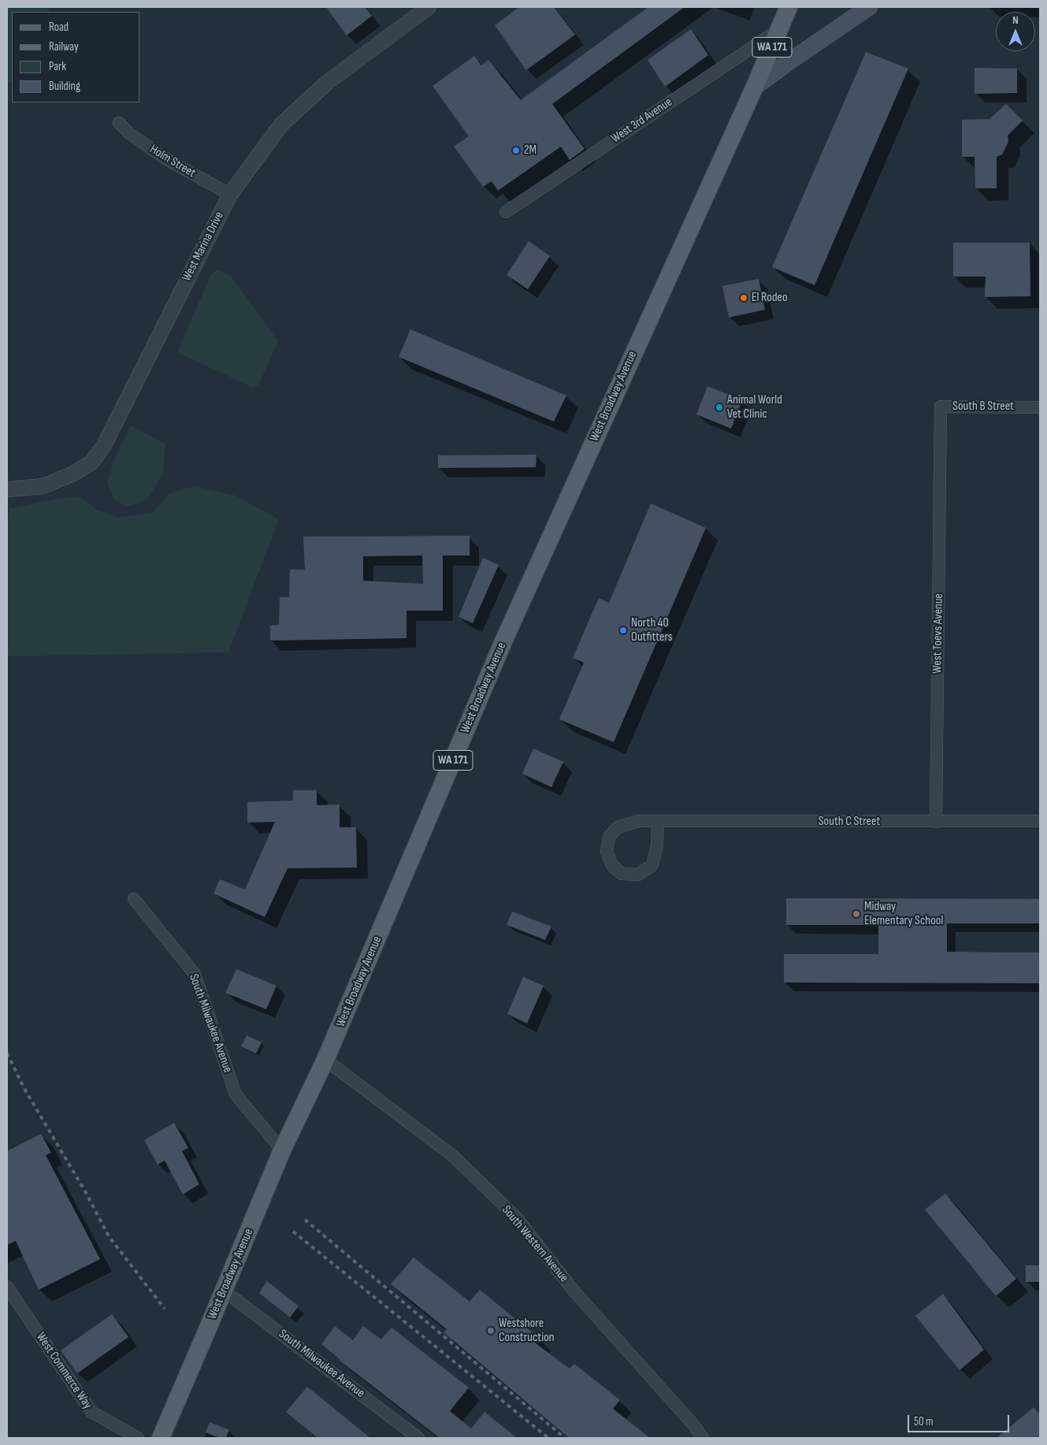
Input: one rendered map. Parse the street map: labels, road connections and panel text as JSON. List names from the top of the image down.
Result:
{
  "streets": {
    "main road": ["WA 171", "West Broadway Avenue"],
    "street": [
      "West 3rd Avenue",
      "Holm Street",
      "West Marina Drive",
      "South B Street",
      "West Toevs Avenue",
      "South C Street",
      "South Milwaukee Avenue",
      "South Western Avenue",
      "West Commerce Way"
    ]
  },
  "crossings": [
    ["West 3rd Avenue", "West Broadway Avenue"],
    ["Holm Street", "West Marina Drive"],
    ["West Broadway Avenue", "South Milwaukee Avenue"],
    ["West Broadway Avenue", "South Western Avenue"],
    ["South B Street", "West Toevs Avenue"],
    ["West Toevs Avenue", "South C Street"]
  ],
  "places": [
    "2M",
    "El Rodeo",
    "Animal World Vet Clinic",
    "North 40 Outfitters",
    "Midway Elementary School",
    "Westshore Construction"
  ],
  "legend": [
    "Road",
    "Railway",
    "Park",
    "Building"
  ],
  "scale_bar": "50 m",
  "north": "top"
}
